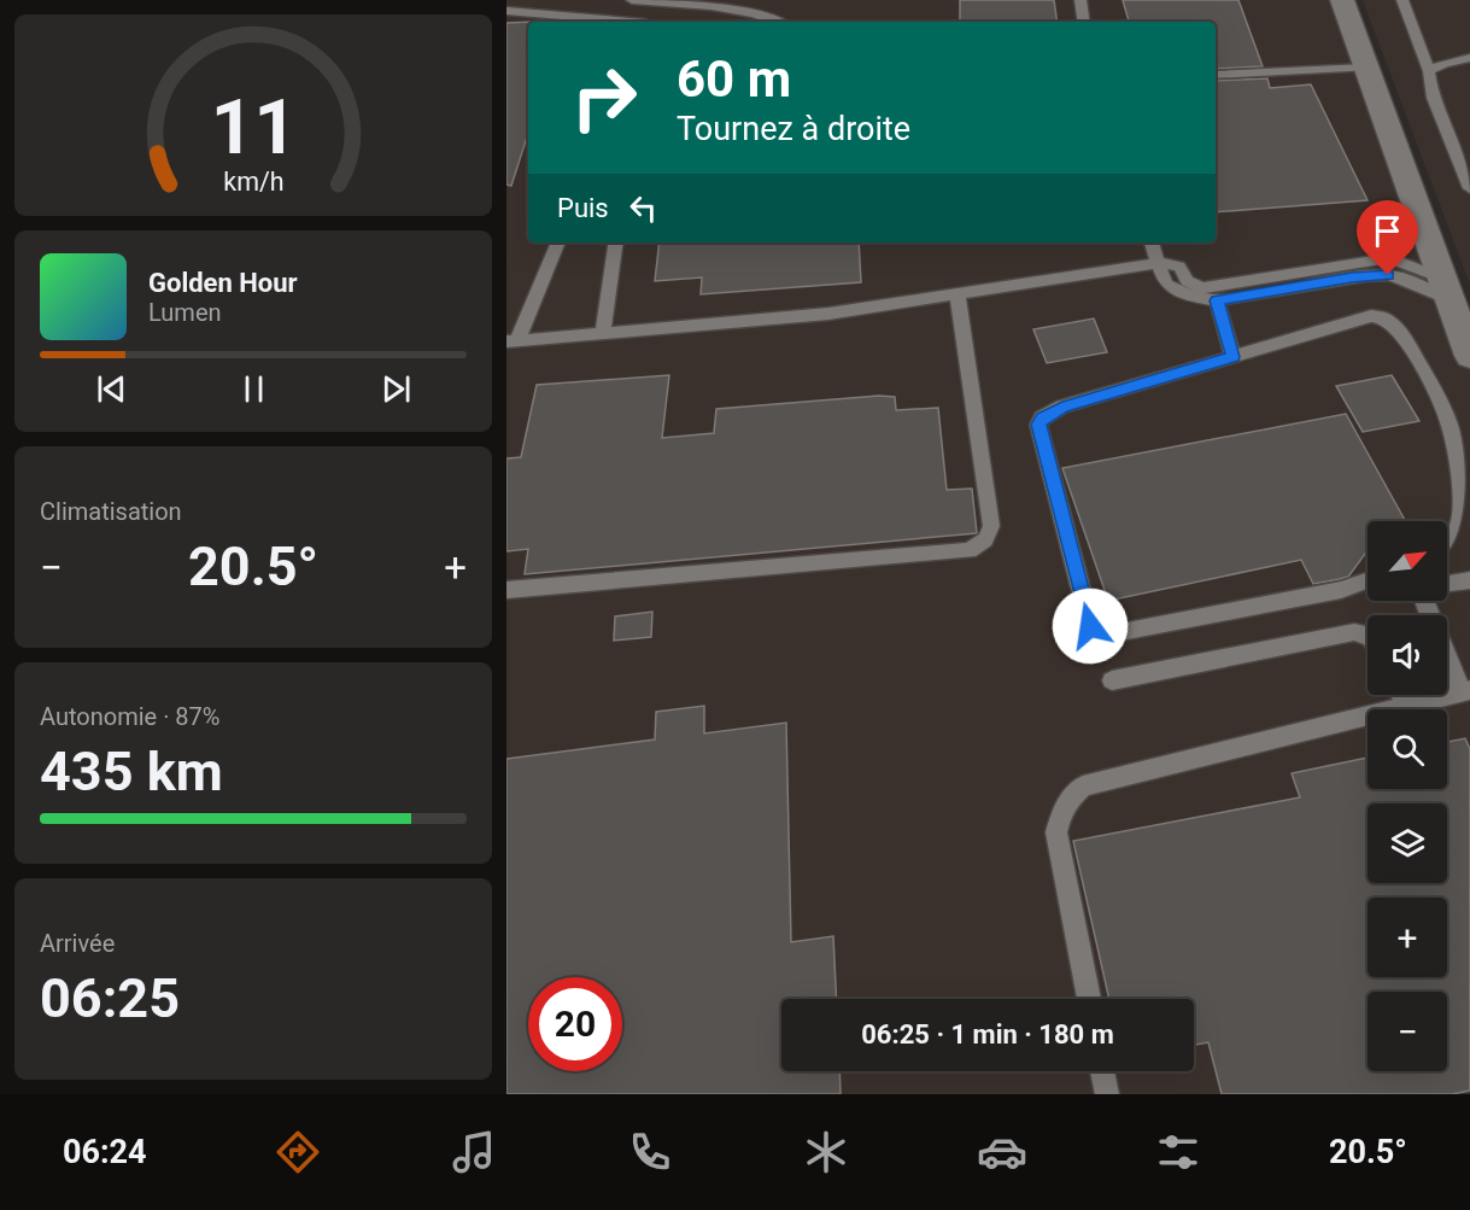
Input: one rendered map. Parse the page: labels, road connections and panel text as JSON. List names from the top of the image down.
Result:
{
  "north": "top right",
  "page": {
    "turn": ["60 m", "Tournez à droite"],
    "then": "Puis",
    "song": ["Golden Hour", "Lumen"],
    "tile": [
      "Climatisation",
      ["Autonomie · 87%", "435 km"],
      ["Arrivée", "06:25"]
    ],
    "map_buttons": ["+", "−"],
    "heat": ["−", "20.5°", "+"],
    "limit": "20",
    "trip": "06:25 · 1 min · 180 m",
    "tabs": ["06:24", "20.5°"],
    "gauge": ["11", "km/h"]
  }
}
